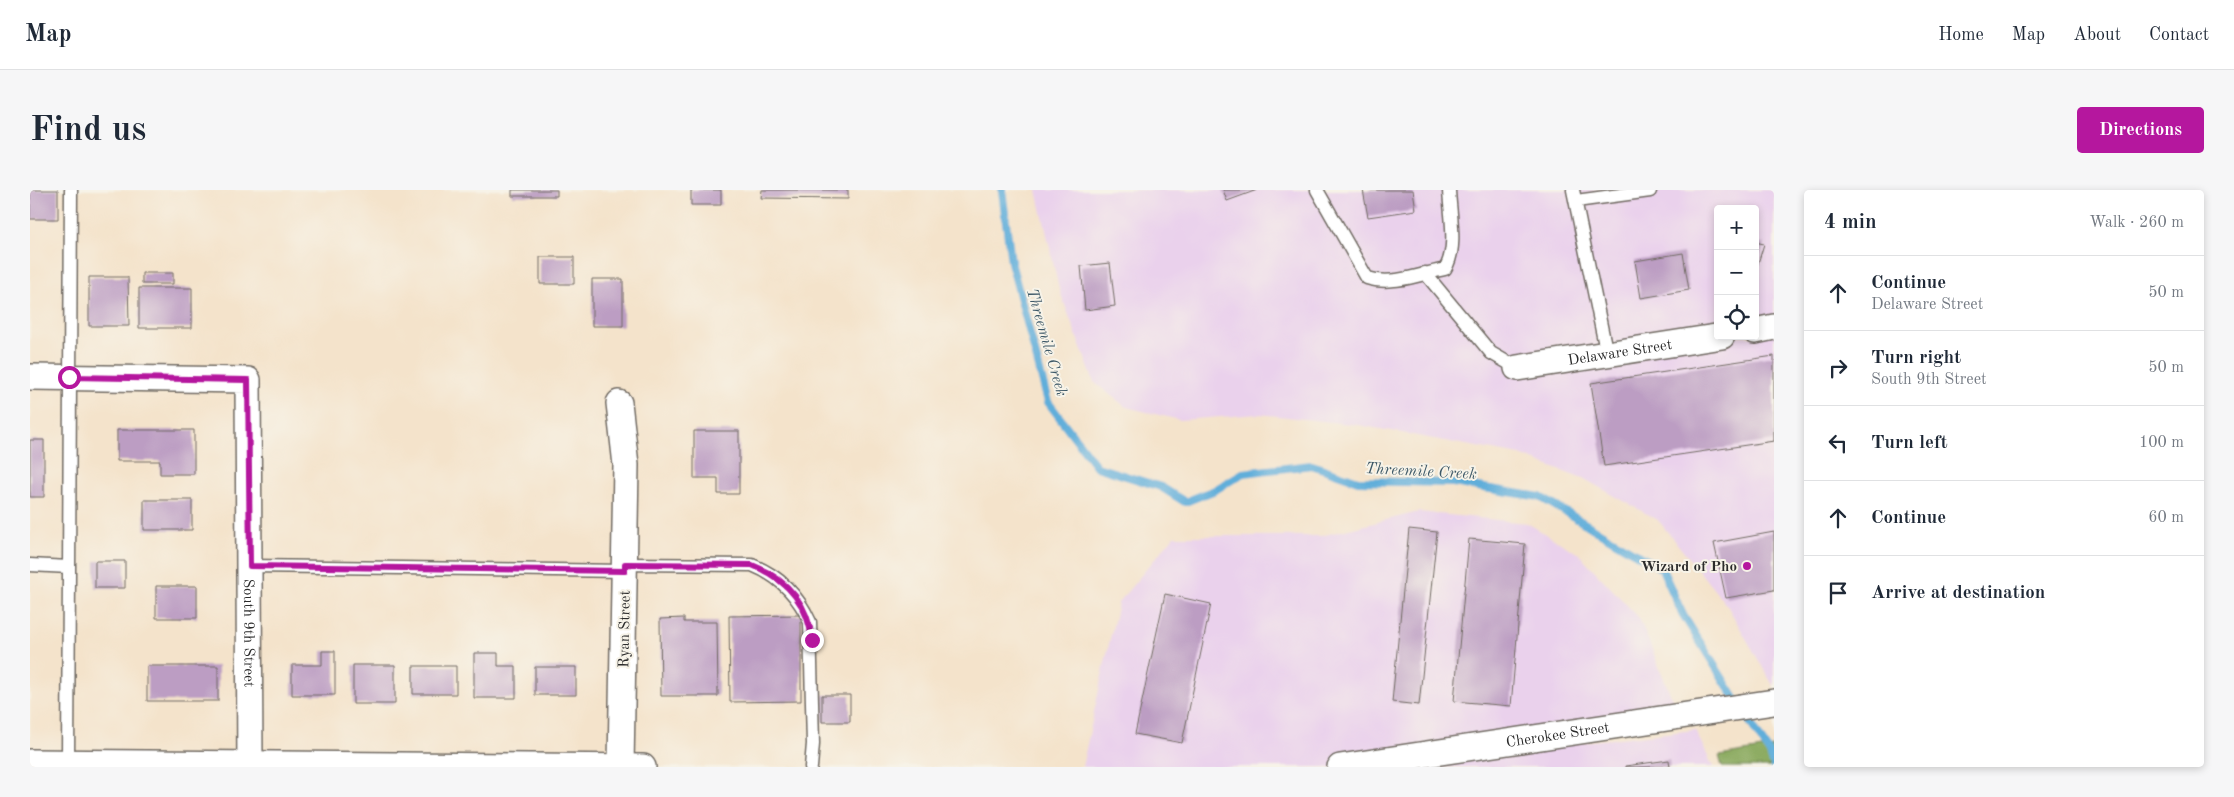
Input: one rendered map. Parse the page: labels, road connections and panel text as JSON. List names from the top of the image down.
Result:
{
  "streets": {
    "street": [
      "Delaware Street",
      "Ryan Street",
      "South 9th Street",
      "Cherokee Street"
    ]
  },
  "water": ["Threemile Creek"],
  "places": ["Wizard of Pho"],
  "page": {
    "header": "Map",
    "nav": [
      "Home",
      "Map",
      "About",
      "Contact"
    ],
    "buttons": "Directions",
    "title": "Find us",
    "heading": ["4 min", "Walk · 260 m"],
    "map_buttons": ["+", "−"],
    "list": [
      ["Continue", "Delaware Street", "50 m"],
      ["Turn right", "South 9th Street", "50 m"],
      ["Turn left", "100 m"],
      ["Continue", "60 m"],
      "Arrive at destination"
    ]
  }
}
